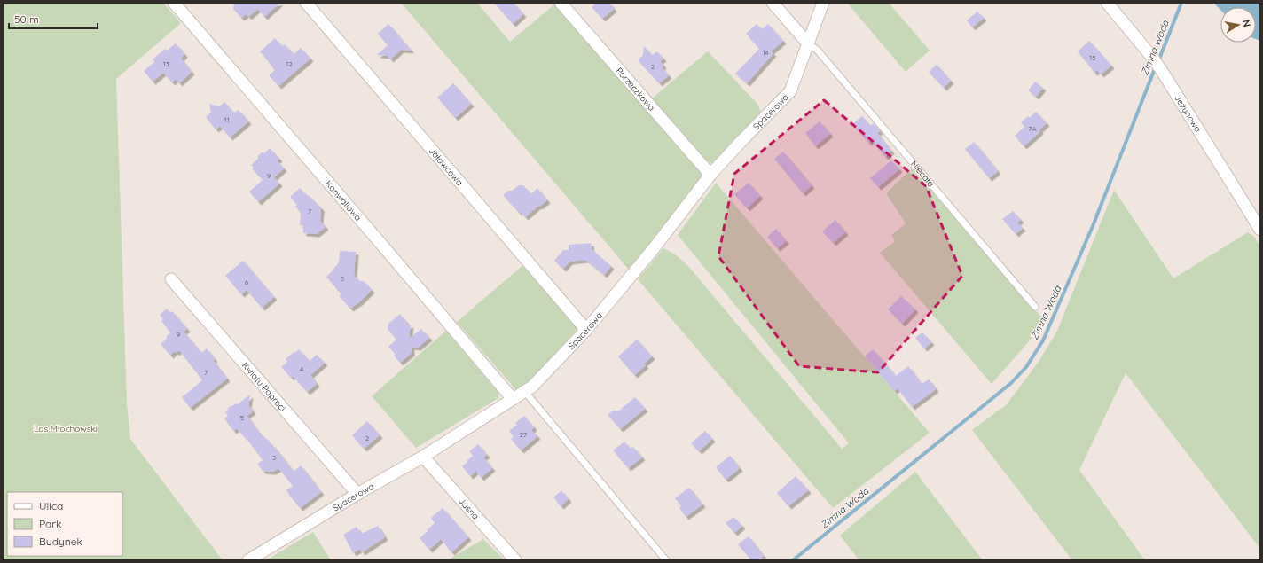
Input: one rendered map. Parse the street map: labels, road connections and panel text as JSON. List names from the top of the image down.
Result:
{
  "streets": {
    "street": [
      "Porzeczkowa",
      "Spacerowa",
      "Jeżynowa",
      "Jałowcowa",
      "Konwaliowa",
      "Kwiatu Paproci",
      "Jasna"
    ],
    "lane": ["Niecała"]
  },
  "crossings": [
    ["Porzeczkowa", "Spacerowa"],
    ["Spacerowa", "Jałowcowa"],
    ["Spacerowa", "Niecała"],
    ["Spacerowa", "Konwaliowa"],
    ["Spacerowa", "Kwiatu Paproci"],
    ["Spacerowa", "Jasna"]
  ],
  "water": ["Zimna Woda"],
  "parks": ["Las Młochowski"],
  "house_numbers": [
    "14",
    "15",
    "13",
    "12",
    "2",
    "11",
    "7A",
    "9",
    "7",
    "5",
    "6",
    "9",
    "4",
    "7",
    "5",
    "27",
    "2",
    "3"
  ],
  "legend": ["Ulica", "Park", "Budynek"],
  "scale_bar": "50 m",
  "north": "right"
}
